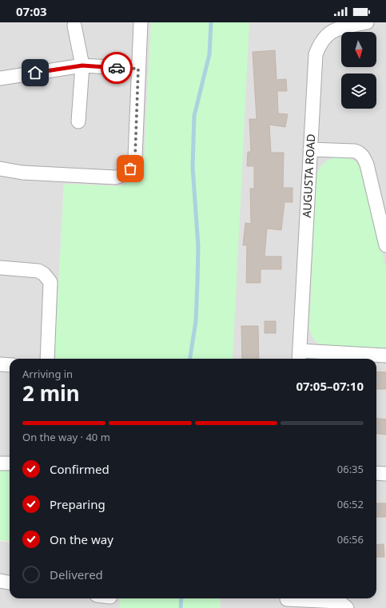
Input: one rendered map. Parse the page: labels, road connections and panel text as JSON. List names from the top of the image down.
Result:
{
  "streets": {
    "street": ["AUGUSTA ROAD"]
  },
  "north": "bottom",
  "page": {
    "status": "07:03",
    "heading": ["2 min", "Arriving in", "07:05–07:10"],
    "bar": "On the way · 40 m",
    "list": [
      ["Confirmed", "06:35"],
      ["Preparing", "06:52"],
      ["On the way", "06:56"],
      "Delivered"
    ]
  }
}
